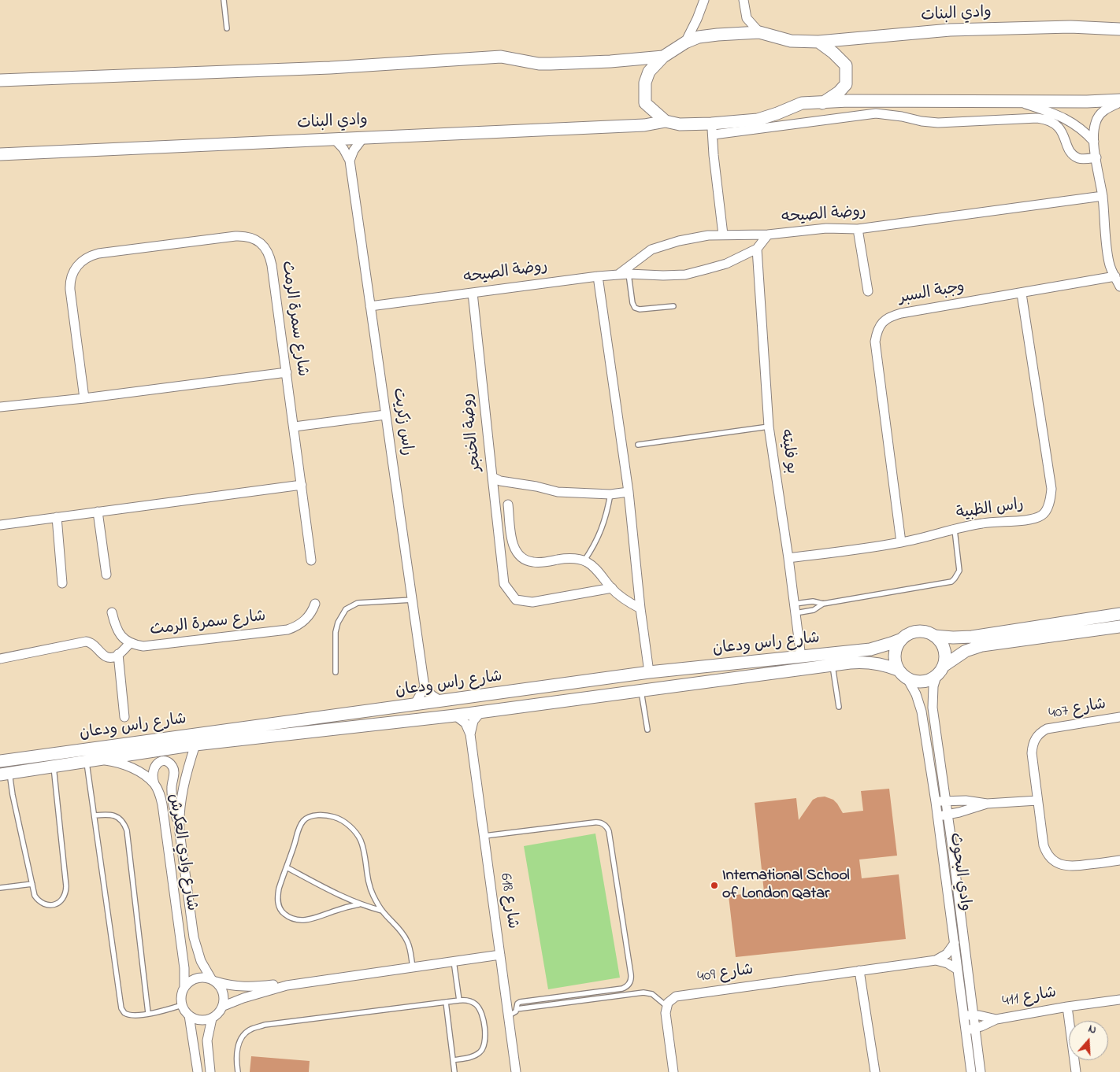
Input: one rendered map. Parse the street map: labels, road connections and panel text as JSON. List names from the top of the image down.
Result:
{
  "streets": {
    "street": [
      "وادي البنات",
      "روضة الصيحه",
      "وجبة السبر",
      "شارع سمرة الرمث",
      "راس زكريت",
      "روضة الخنجر",
      "بو فليته",
      "راس الظبية",
      "شارع راس ودعان",
      "شارع 407",
      "شارع وادي العكرش",
      "وادي البحوث",
      "شارع 618",
      "شارع 409",
      "شارع 411"
    ]
  },
  "crossings": [
    ["وادي البنات", "راس زكريت"],
    ["روضة الصيحه", "راس زكريت"],
    ["روضة الصيحه", "روضة الخنجر"],
    ["روضة الصيحه", "بو فليته"],
    ["وجبة السبر", "راس الظبية"],
    ["بو فليته", "راس الظبية"],
    ["بو فليته", "شارع راس ودعان"],
    ["شارع راس ودعان", "شارع وادي العكرش"],
    ["شارع راس ودعان", "وادي البحوث"],
    ["شارع راس ودعان", "شارع 618"],
    ["وادي البحوث", "شارع 409"],
    ["وادي البحوث", "شارع 411"]
  ],
  "places": ["International School of London Qatar"],
  "north": "top"
}
